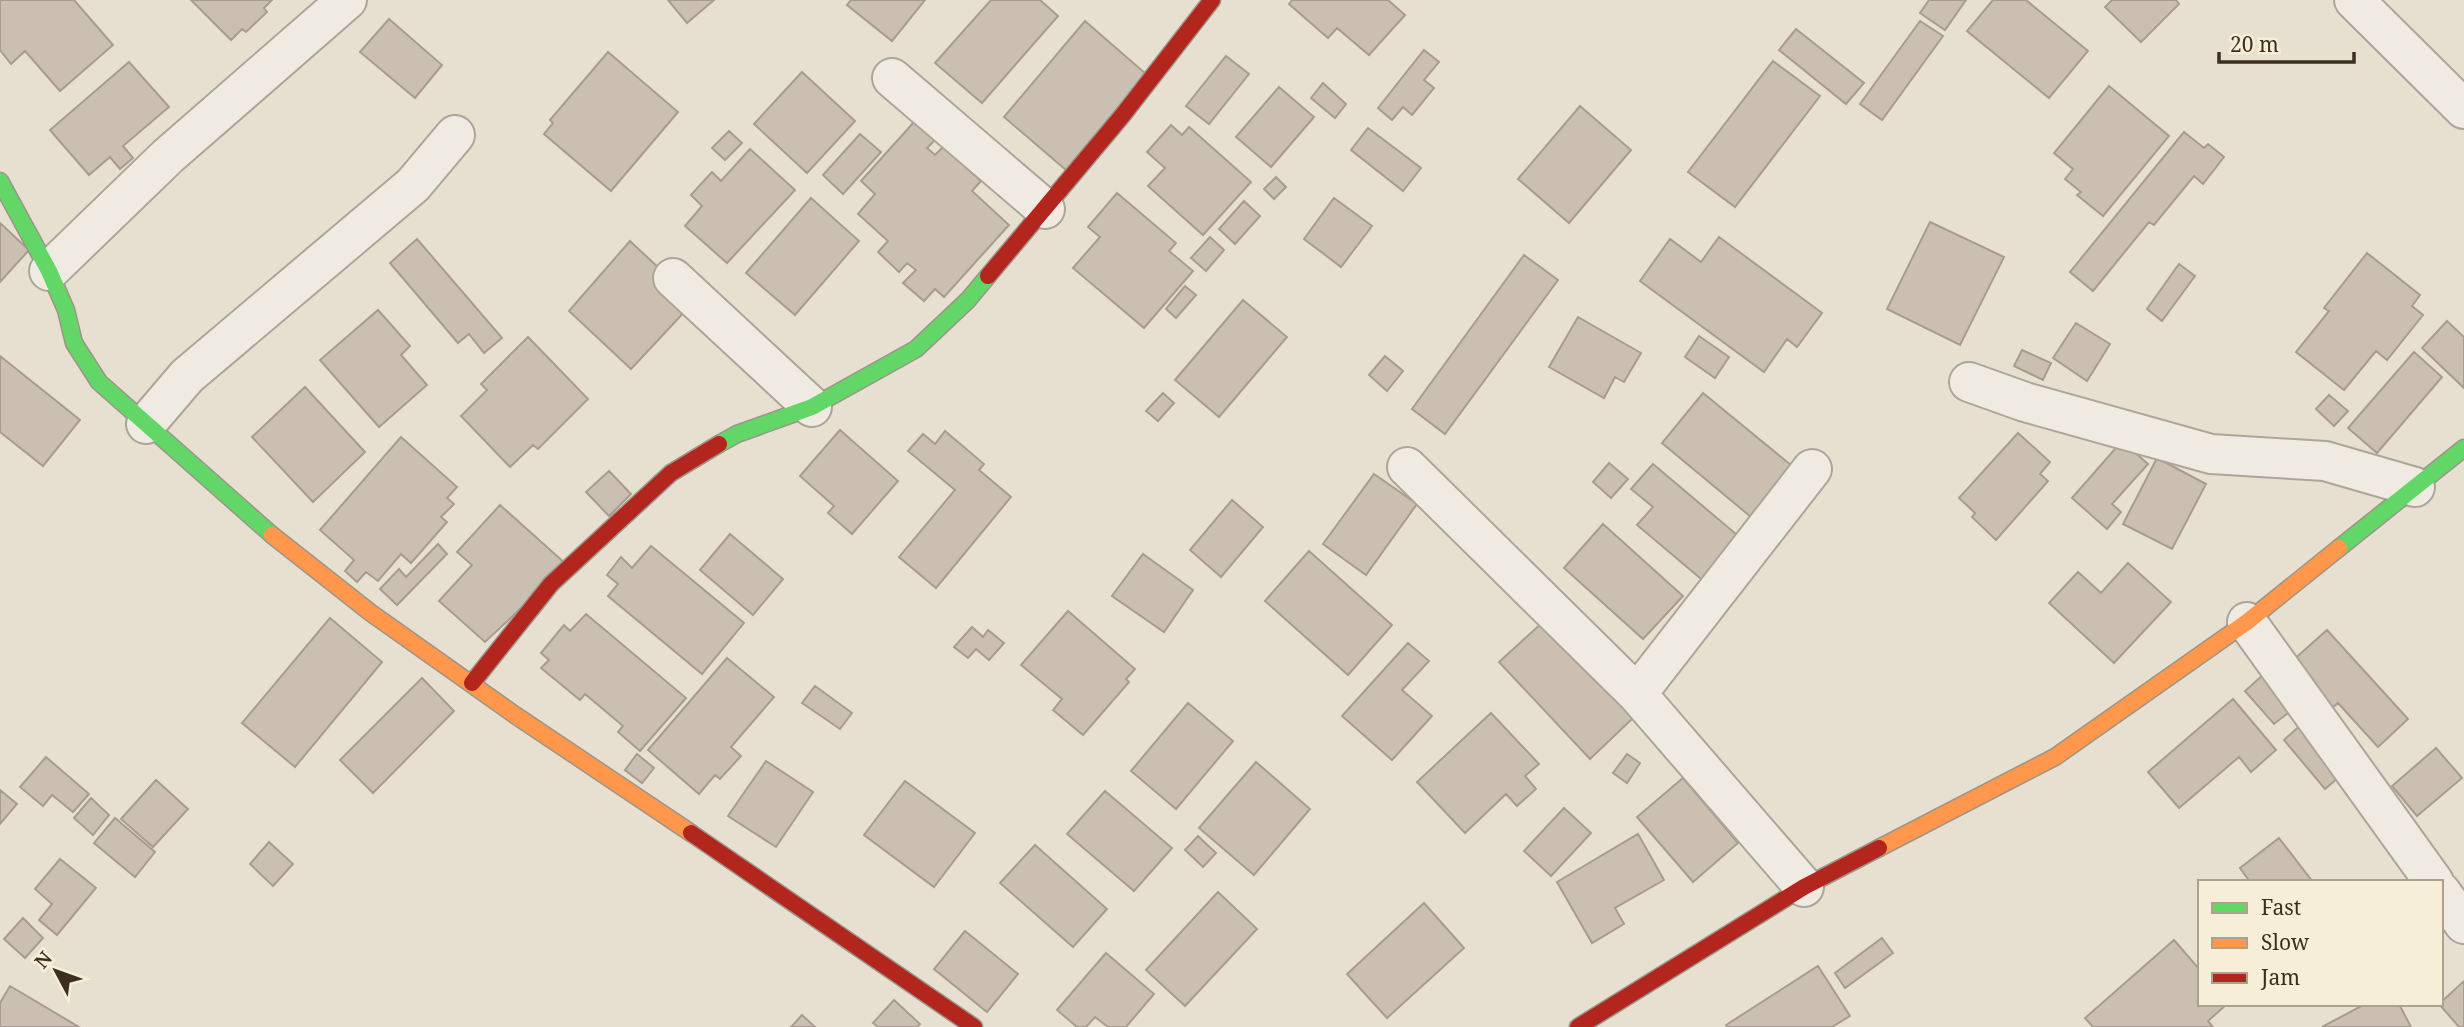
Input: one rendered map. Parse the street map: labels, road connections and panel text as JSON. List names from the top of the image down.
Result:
{
  "legend": ["Fast", "Slow", "Jam"],
  "scale_bar": "20 m",
  "north": "top left"
}
